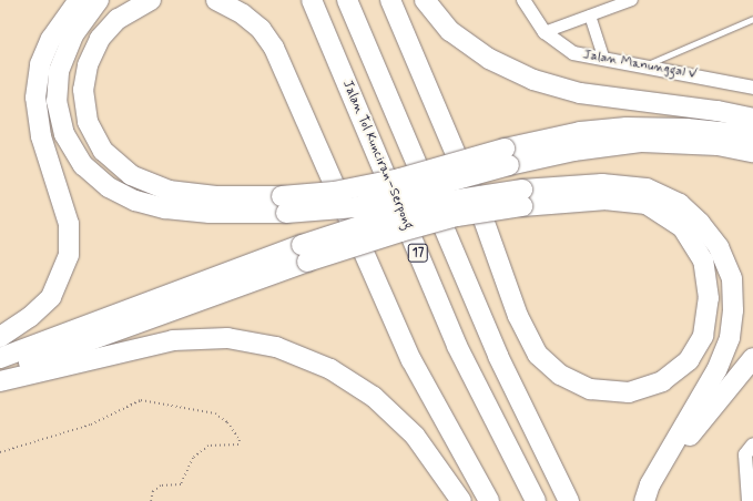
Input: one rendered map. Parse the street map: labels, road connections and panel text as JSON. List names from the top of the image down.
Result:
{
  "streets": {
    "highway": ["Jalan Tol Kunciran–Serpong", "17"],
    "street": ["Jalan Manunggal V"]
  }
}
